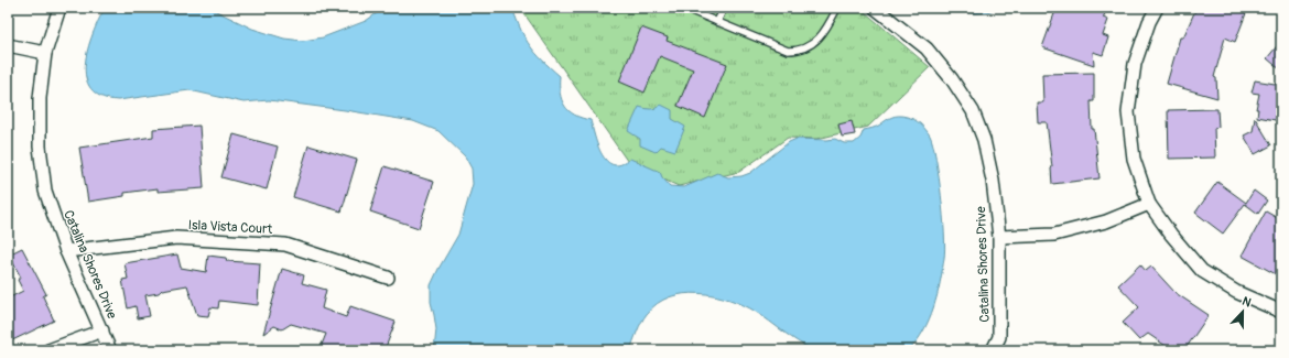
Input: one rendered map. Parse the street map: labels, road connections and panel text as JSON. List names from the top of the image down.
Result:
{
  "streets": {
    "street": ["Isla Vista Court", "Catalina Shores Drive"]
  },
  "crossings": [
    ["Isla Vista Court", "Catalina Shores Drive"]
  ],
  "north": "top"
}
